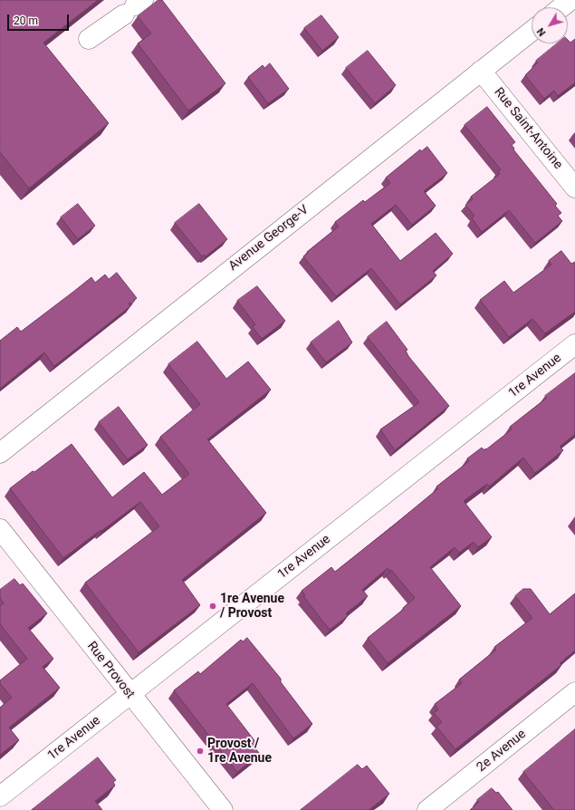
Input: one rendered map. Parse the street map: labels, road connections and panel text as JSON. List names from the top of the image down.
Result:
{
  "streets": {
    "street": [
      "Rue Saint-Antoine",
      "Avenue George-V",
      "1re Avenue",
      "Rue Provost",
      "2e Avenue"
    ]
  },
  "crossings": [
    ["Rue Saint-Antoine", "Avenue George-V"],
    ["1re Avenue", "Rue Provost"]
  ],
  "places": ["1re Avenue / Provost", "Provost / 1re Avenue"],
  "scale_bar": "20 m",
  "north": "bottom left"
}
